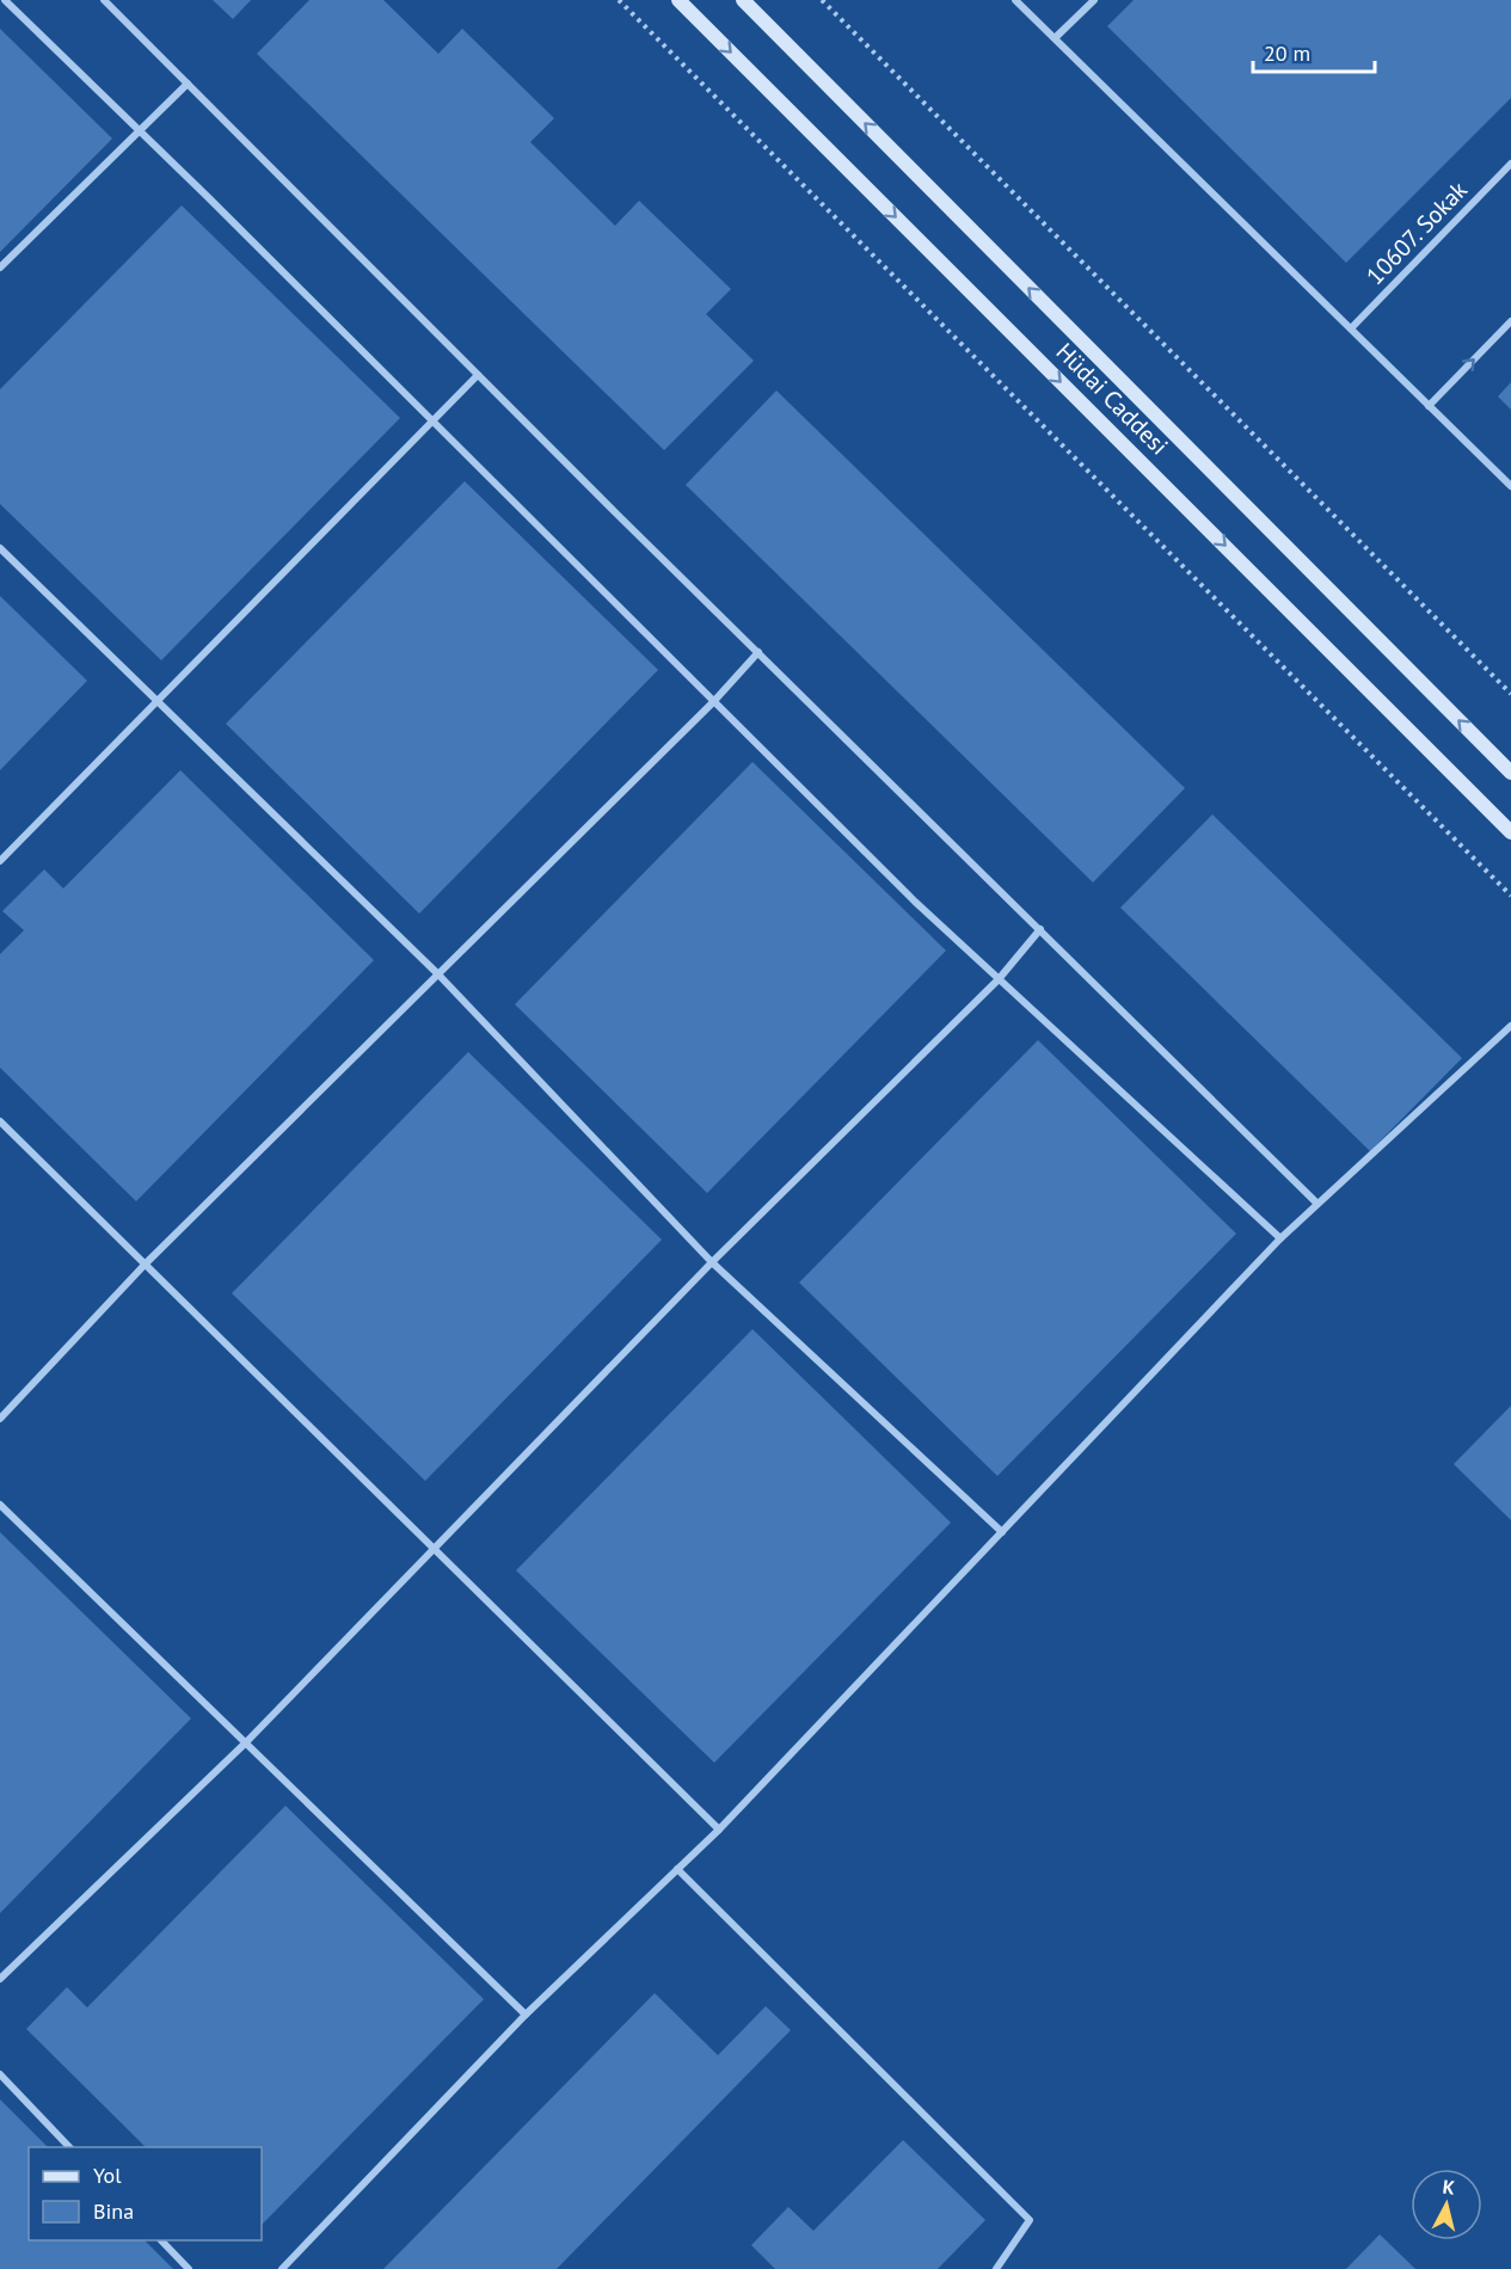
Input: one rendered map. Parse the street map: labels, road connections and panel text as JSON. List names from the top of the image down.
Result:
{
  "streets": {
    "street": ["10607. Sokak", "Hüdai Caddesi"]
  },
  "legend": ["Yol", "Bina"],
  "scale_bar": "20 m",
  "north": "top"
}
